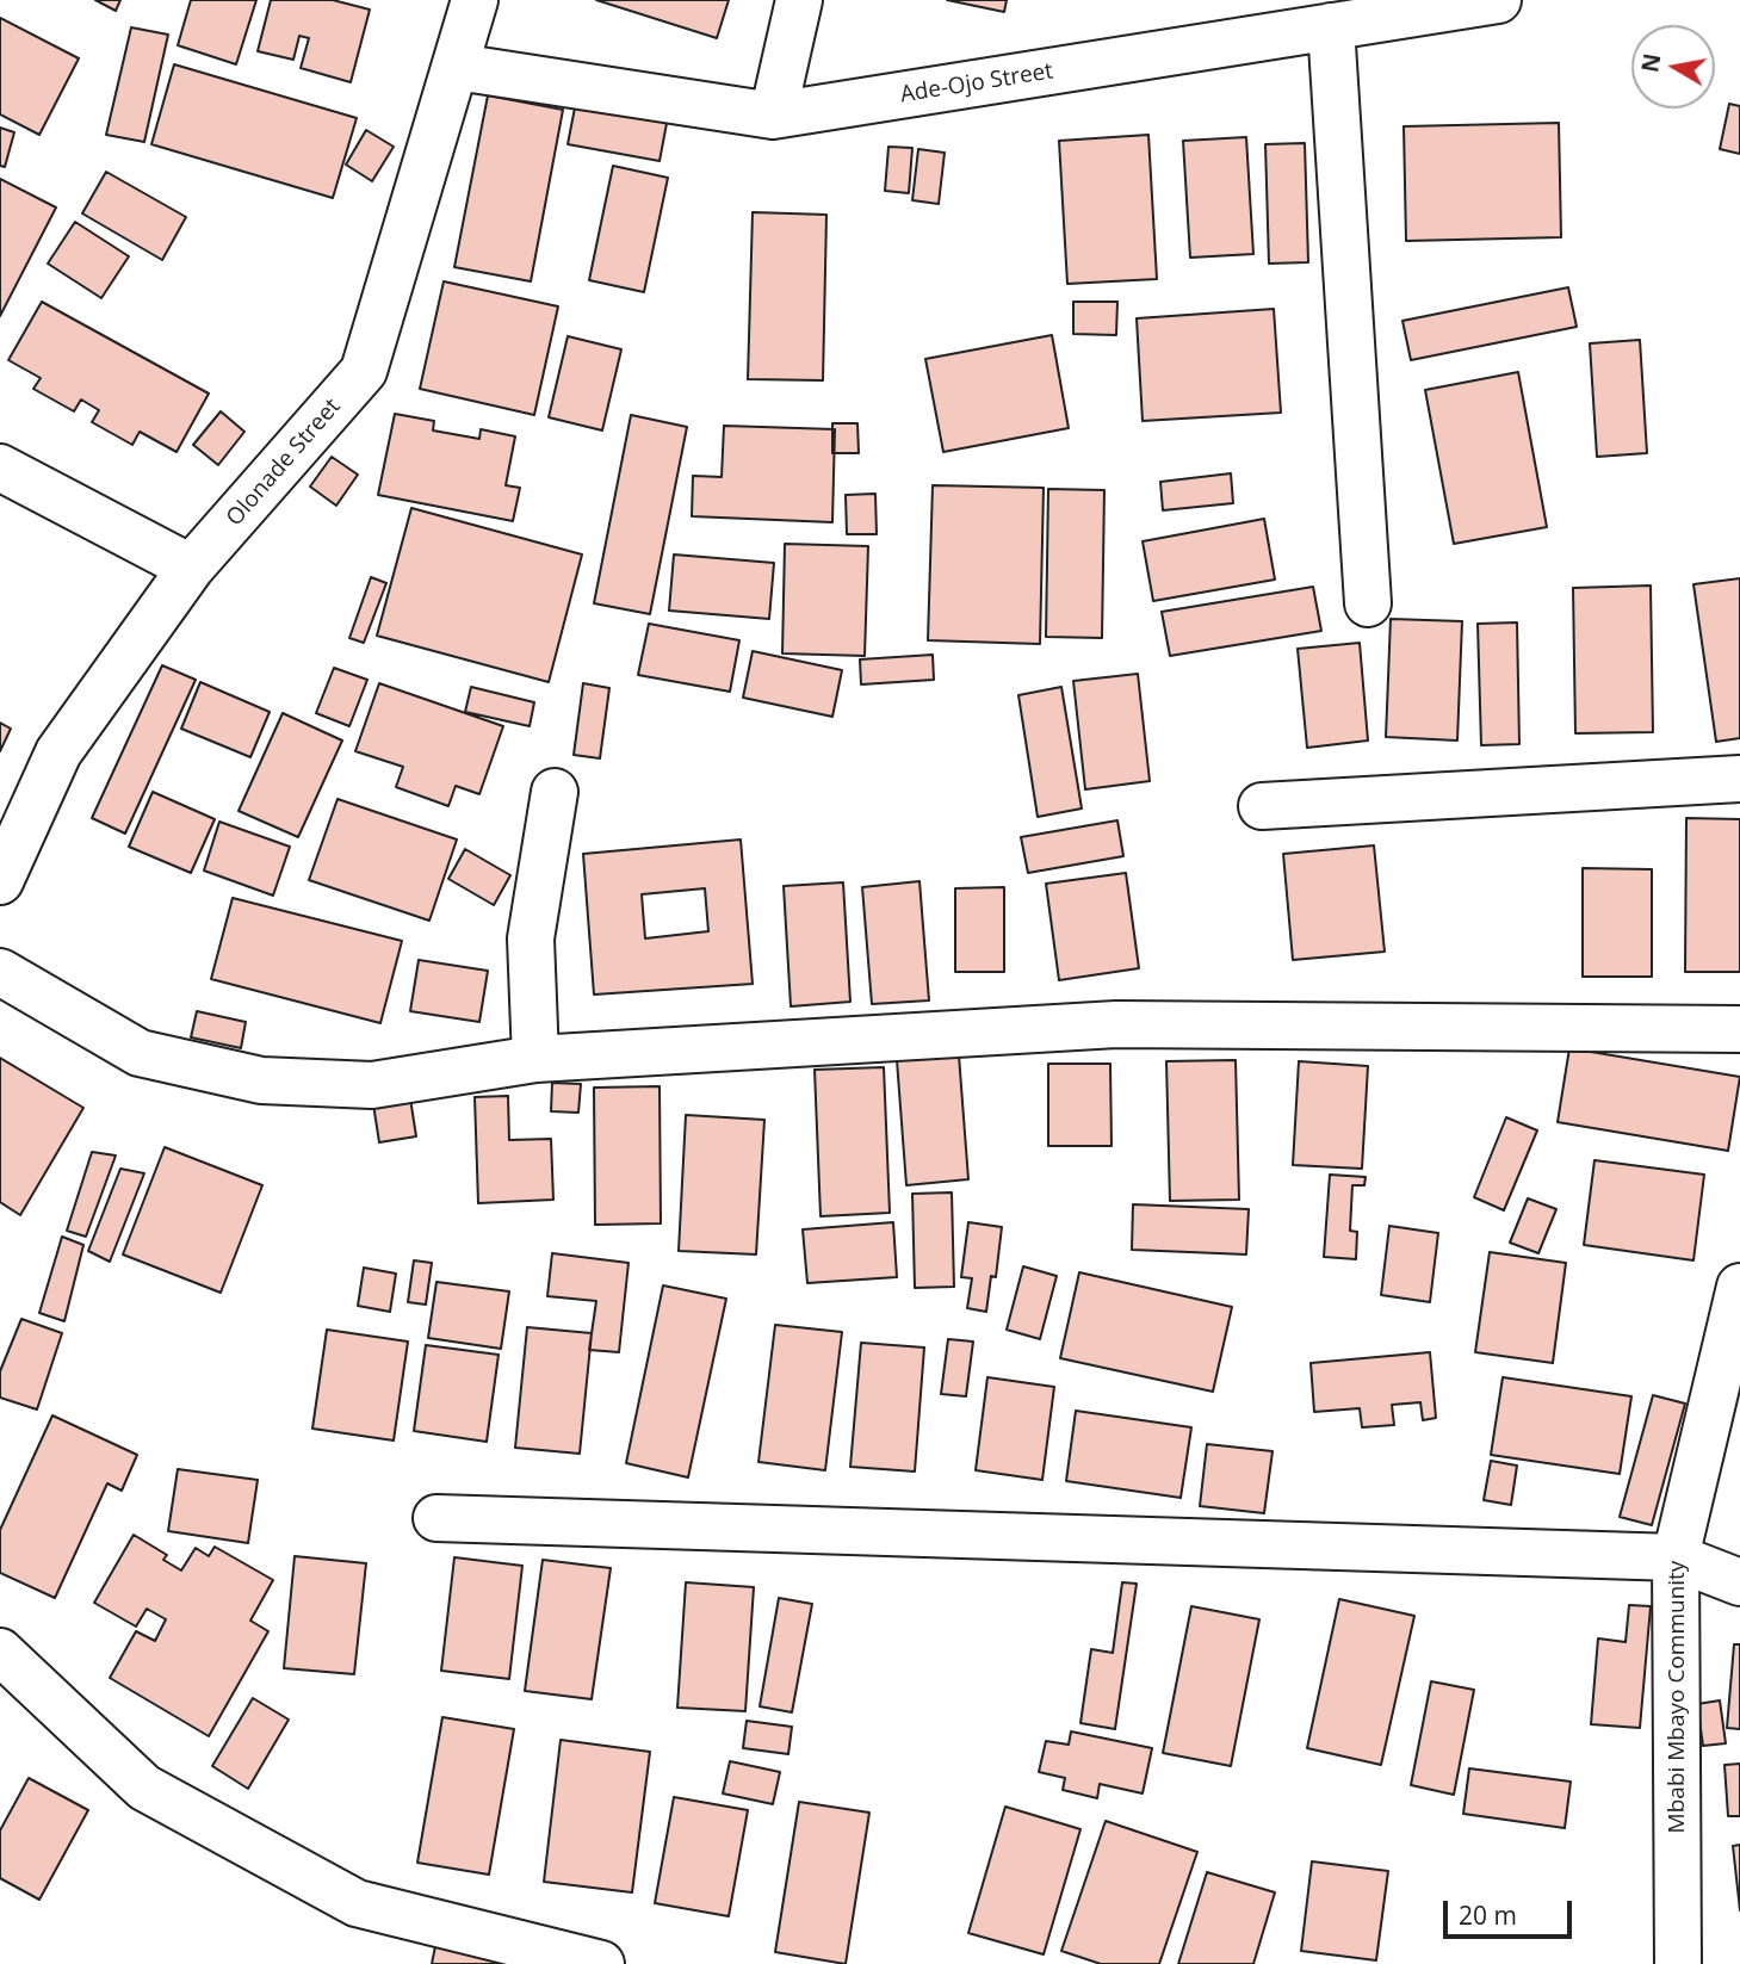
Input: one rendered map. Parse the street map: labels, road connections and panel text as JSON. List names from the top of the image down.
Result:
{
  "streets": {
    "street": ["Ade-Ojo Street", "Olonade Street", "Mbabi Mbayo Community"]
  },
  "crossings": [
    ["Ade-Ojo Street", "Olonade Street"]
  ],
  "scale_bar": "20 m",
  "north": "left"
}
